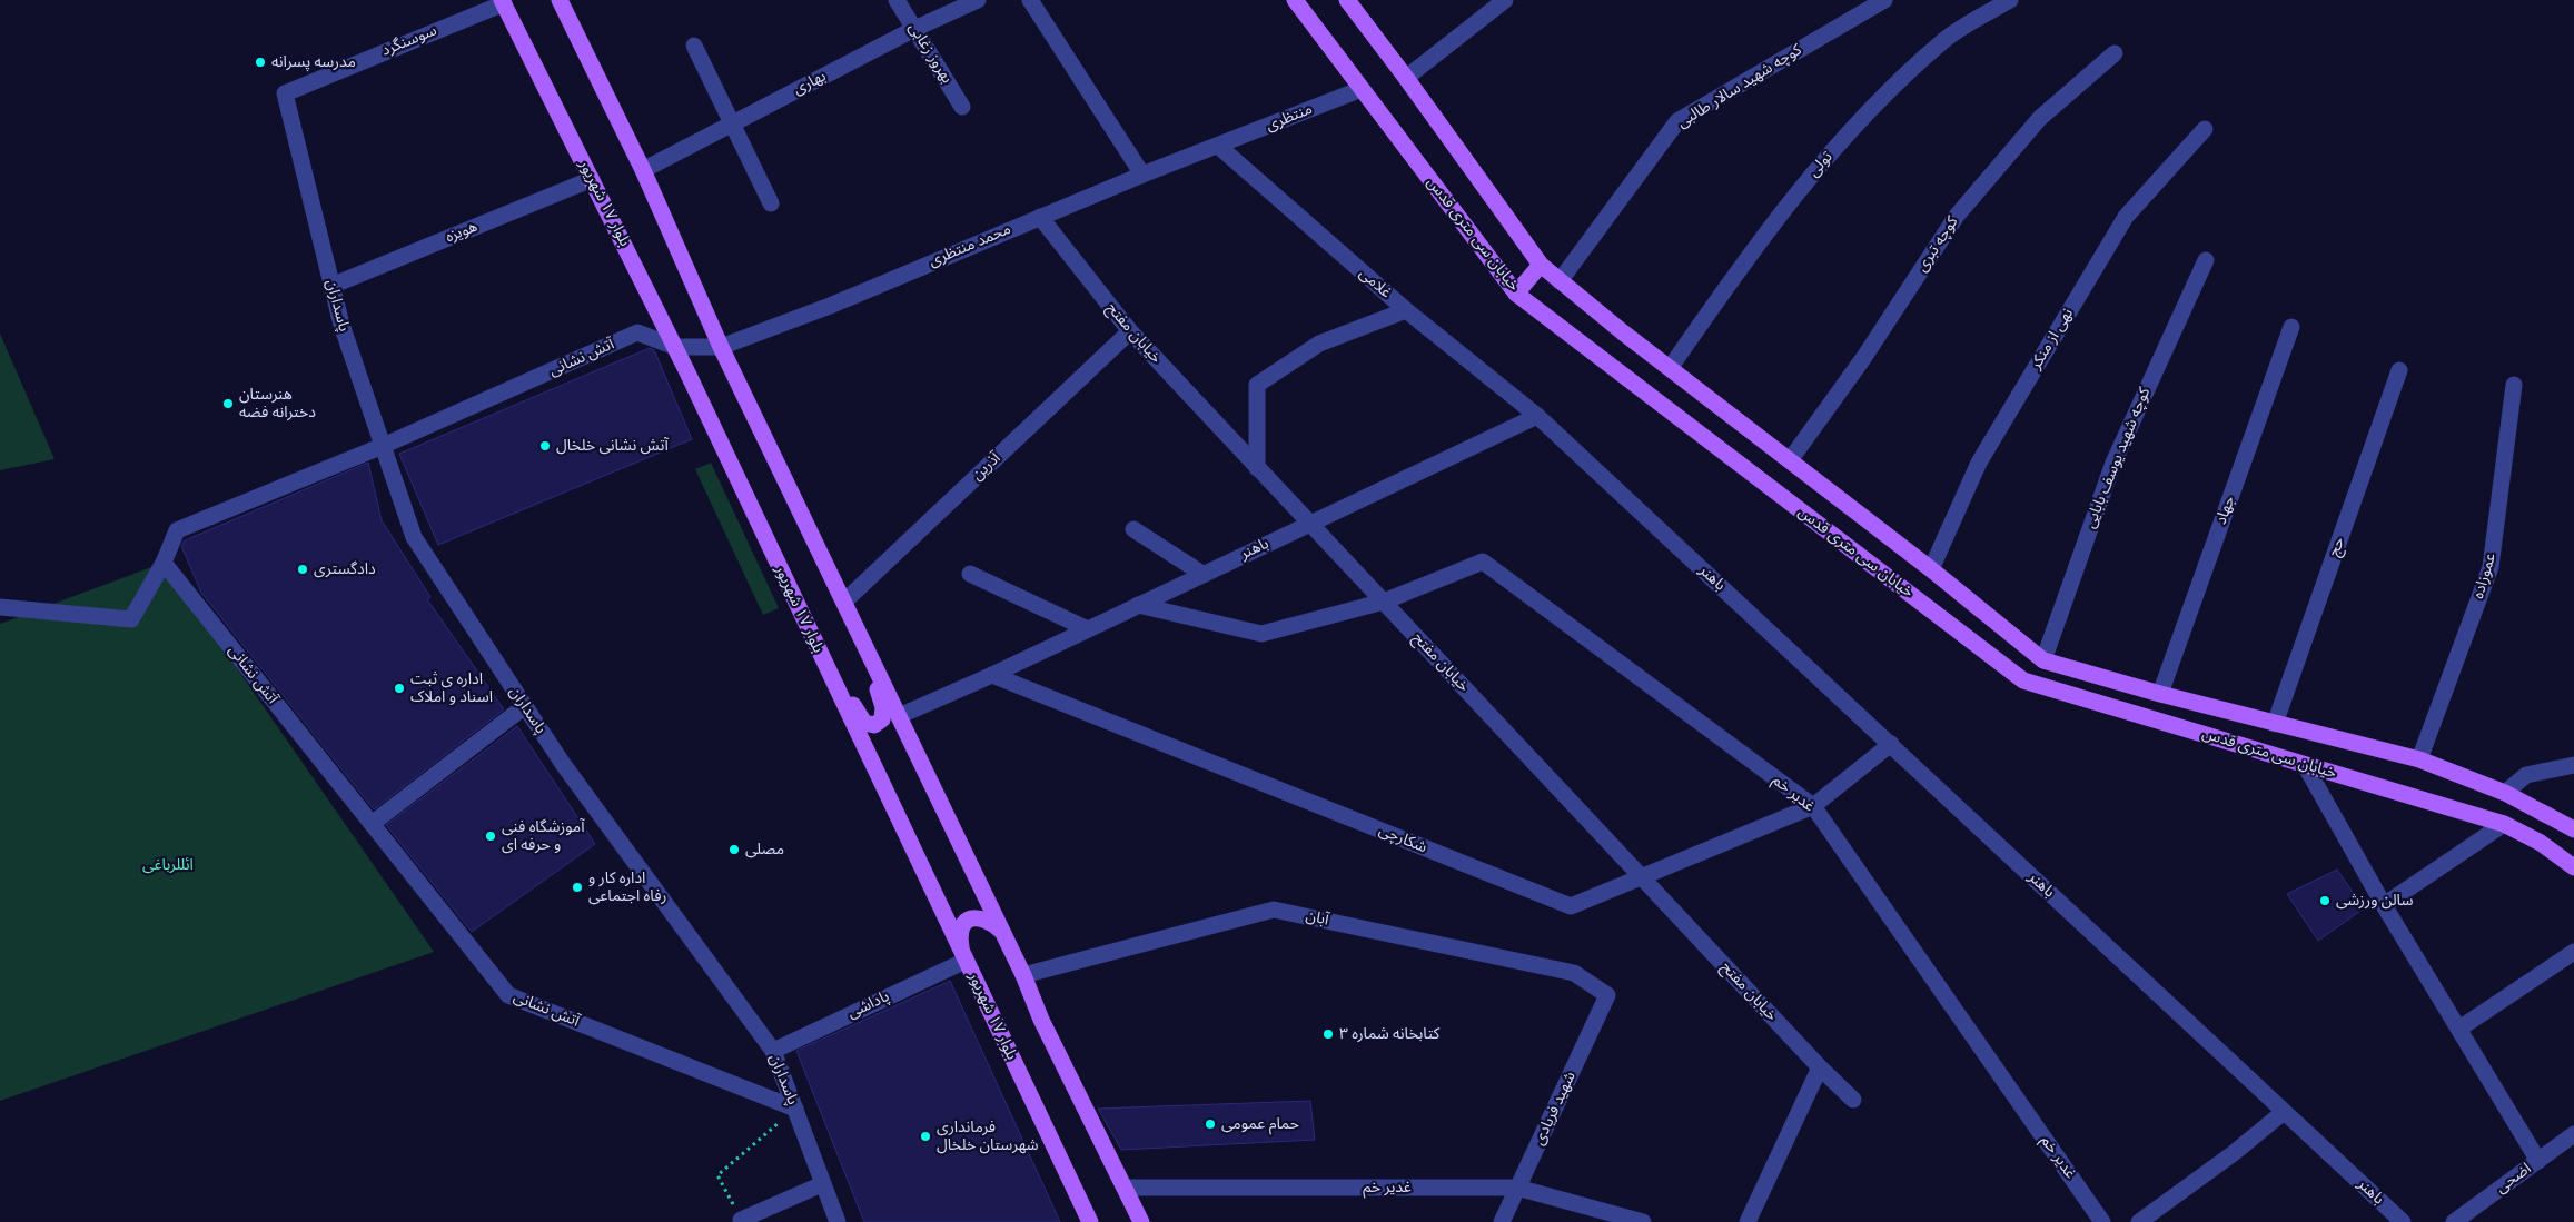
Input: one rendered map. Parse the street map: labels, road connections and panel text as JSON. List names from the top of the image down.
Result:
{
  "streets": {
    "main road": ["بلوار ١٧ شهریور", "خیابان سی متری قدس"],
    "street": [
      "سوسنگرد",
      "بهروز زغابی",
      "بهاری",
      "کوچه شهید سالار طالبی",
      "منتظری",
      "تولی",
      "هویزه",
      "کوچه تبری",
      "محمد منتظری",
      "غلامی",
      "پاسداران",
      "خیابان مفتح",
      "نهی از منکر",
      "آتش نشانی",
      "کوچه شهید یوسف بابایی",
      "آذرین",
      "جهاد",
      "حج",
      "باهنر",
      "عموزاده",
      "غدیر خم",
      "شکارچی",
      "آبان",
      "پاداشی",
      "شهید فریادی",
      "اضحی"
    ]
  },
  "crossings": [
    ["سوسنگرد", "بلوار ١٧ شهریور"],
    ["سوسنگرد", "پاسداران"],
    ["بهروز زغابی", "بهاری"],
    ["کوچه شهید سالار طالبی", "خیابان سی متری قدس"],
    ["منتظری", "خیابان سی متری قدس"],
    ["منتظری", "محمد منتظری"],
    ["منتظری", "غلامی"],
    ["تولی", "خیابان سی متری قدس"],
    ["بلوار ١٧ شهریور", "هویزه"],
    ["بلوار ١٧ شهریور", "آتش نشانی"],
    ["بلوار ١٧ شهریور", "پاداشی"],
    ["هویزه", "پاسداران"],
    ["خیابان سی متری قدس", "کوچه تبری"],
    ["خیابان سی متری قدس", "نهی از منکر"],
    ["خیابان سی متری قدس", "کوچه شهید یوسف بابایی"],
    ["خیابان سی متری قدس", "جهاد"],
    ["خیابان سی متری قدس", "حج"],
    ["خیابان سی متری قدس", "عموزاده"],
    ["محمد منتظری", "غلامی"],
    ["محمد منتظری", "خیابان مفتح"],
    ["غلامی", "باهنر"],
    ["پاسداران", "آتش نشانی"],
    ["پاسداران", "پاداشی"],
    ["خیابان مفتح", "آذرین"],
    ["خیابان مفتح", "باهنر"],
    ["خیابان مفتح", "غدیر خم"],
    ["خیابان مفتح", "شکارچی"],
    ["باهنر", "شکارچی"],
    ["غدیر خم", "شکارچی"],
    ["غدیر خم", "شهید فریادی"],
    ["آبان", "شهید فریادی"]
  ],
  "parks": ["ائللرباغی"],
  "places": [
    "مدرسه پسرانه",
    "هنرستان دخترانه فضه",
    "آتش نشانی خلخال",
    "دادگستری",
    "اداره ی ثبت اسناد و املاک",
    "آموزشگاه فنی و حرفه ای",
    "مصلی",
    "اداره کار و رفاه اجتماعی",
    "سالن ورزشی",
    "کتابخانه شماره ۳",
    "حمام عمومی",
    "فرمانداری شهرستان خلخال"
  ]
}
